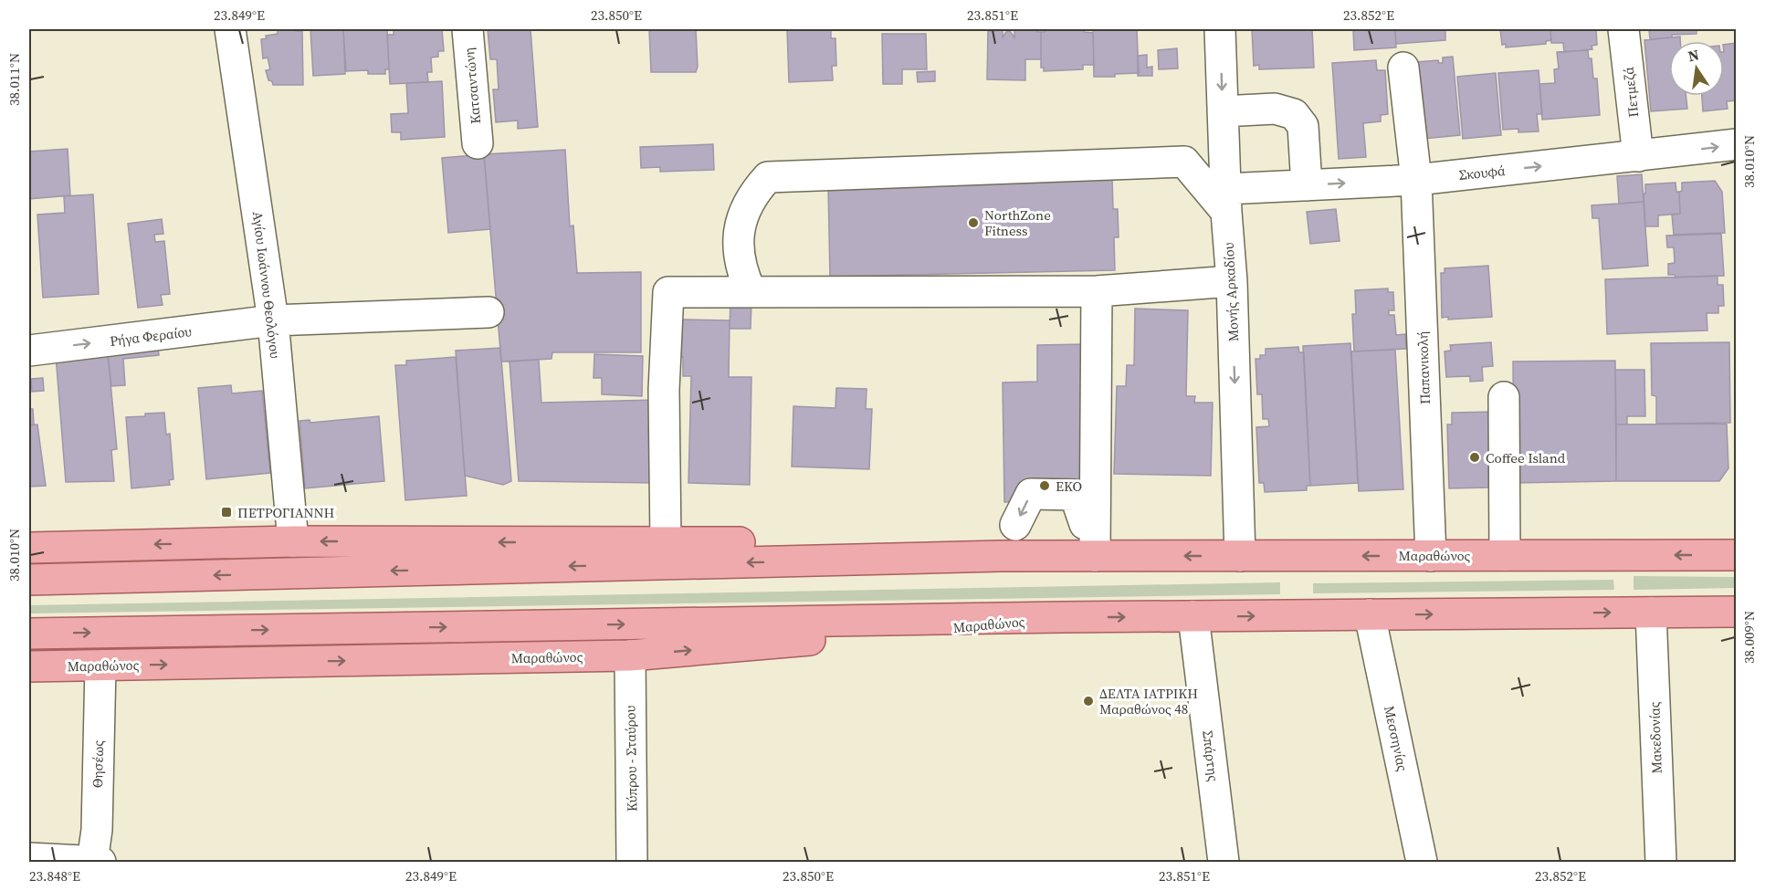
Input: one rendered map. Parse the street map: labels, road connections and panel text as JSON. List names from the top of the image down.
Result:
{
  "streets": {
    "main road": ["Μαραθώνος"],
    "street": [
      "Κατσαντώνη",
      "Πετμεζά",
      "Σκουφά",
      "Αγίου Ιωάννου Θεολόγου",
      "Μονής Αρκαδίου",
      "Ρήγα Φεραίου",
      "Παπανικολή",
      "Μακεδονίας",
      "Μεσσηνίας",
      "Σπάρτης",
      "Κύπρου - Σταύρου",
      "Θησέως"
    ]
  },
  "crossings": [
    ["Πετμεζά", "Σκουφά"],
    ["Σκουφά", "Μονής Αρκαδίου"],
    ["Σκουφά", "Παπανικολή"],
    ["Αγίου Ιωάννου Θεολόγου", "Ρήγα Φεραίου"],
    ["Αγίου Ιωάννου Θεολόγου", "Μαραθώνος"],
    ["Μονής Αρκαδίου", "Μαραθώνος"],
    ["Παπανικολή", "Μαραθώνος"],
    ["Μαραθώνος", "Μακεδονίας"],
    ["Μαραθώνος", "Μεσσηνίας"],
    ["Μαραθώνος", "Σπάρτης"],
    ["Μαραθώνος", "Κύπρου - Σταύρου"],
    ["Μαραθώνος", "Θησέως"]
  ],
  "one_way": ["Σκουφά", "Ρήγα Φεραίου"],
  "places": {
    "other": [
      "NorthZone Fitness",
      "Coffee Island",
      "EKO",
      "ΔΕΛΤΑ ΙΑΤΡΙΚΗ Μαραθώνος 48"
    ],
    "transit": ["ΠΕΤΡΟΓΙΑΝΝΗ"]
  },
  "north": "top",
  "coordinates": [
    "23.849°E",
    "23.850°E",
    "23.851°E",
    "23.852°E",
    "38.011°N",
    "38.010°N",
    "38.009°N",
    "23.848°E"
  ]
}
